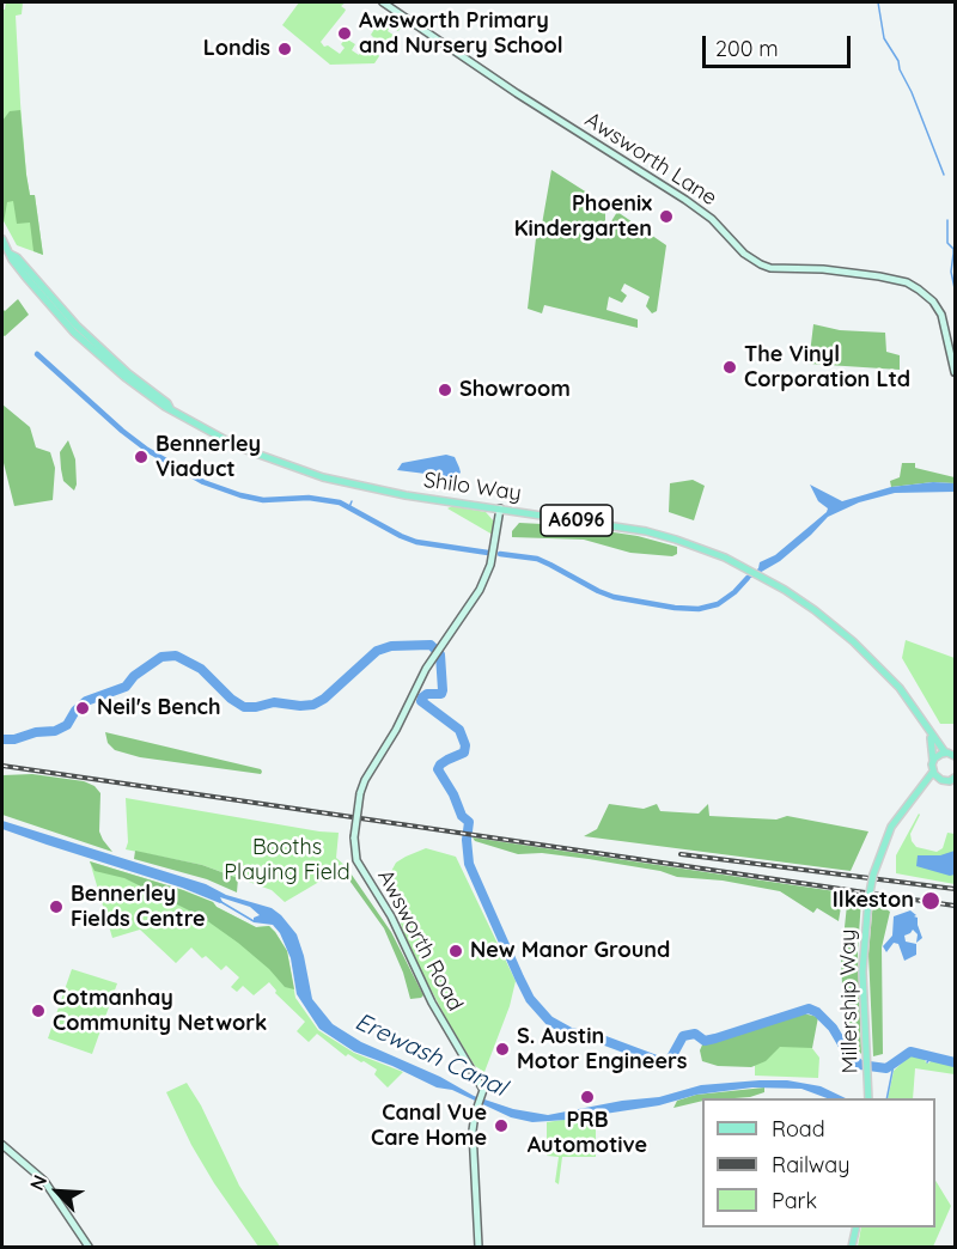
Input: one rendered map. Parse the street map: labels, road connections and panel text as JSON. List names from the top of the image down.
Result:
{
  "streets": {
    "main road": ["Shilo Way", "A6096", "Millership Way"],
    "street": ["Awsworth Lane", "Awsworth Road"]
  },
  "crossings": [
    ["Shilo Way", "Awsworth Road"],
    ["Shilo Way", "Millership Way"]
  ],
  "water": ["Erewash Canal"],
  "parks": ["Booths Playing Field"],
  "places": [
    "Awsworth Primary and Nursery School",
    "Londis",
    "Phoenix Kindergarten",
    "The Vinyl Corporation Ltd",
    "Showroom",
    "Bennerley Viaduct",
    "Neil's Bench",
    "Ilkeston",
    "Bennerley Fields Centre",
    "New Manor Ground",
    "Cotmanhay Community Network",
    "S. Austin Motor Engineers",
    "PRB Automotive",
    "Canal Vue Care Home"
  ],
  "legend": ["Road", "Railway", "Park"],
  "scale_bar": "200 m",
  "north": "top left"
}
